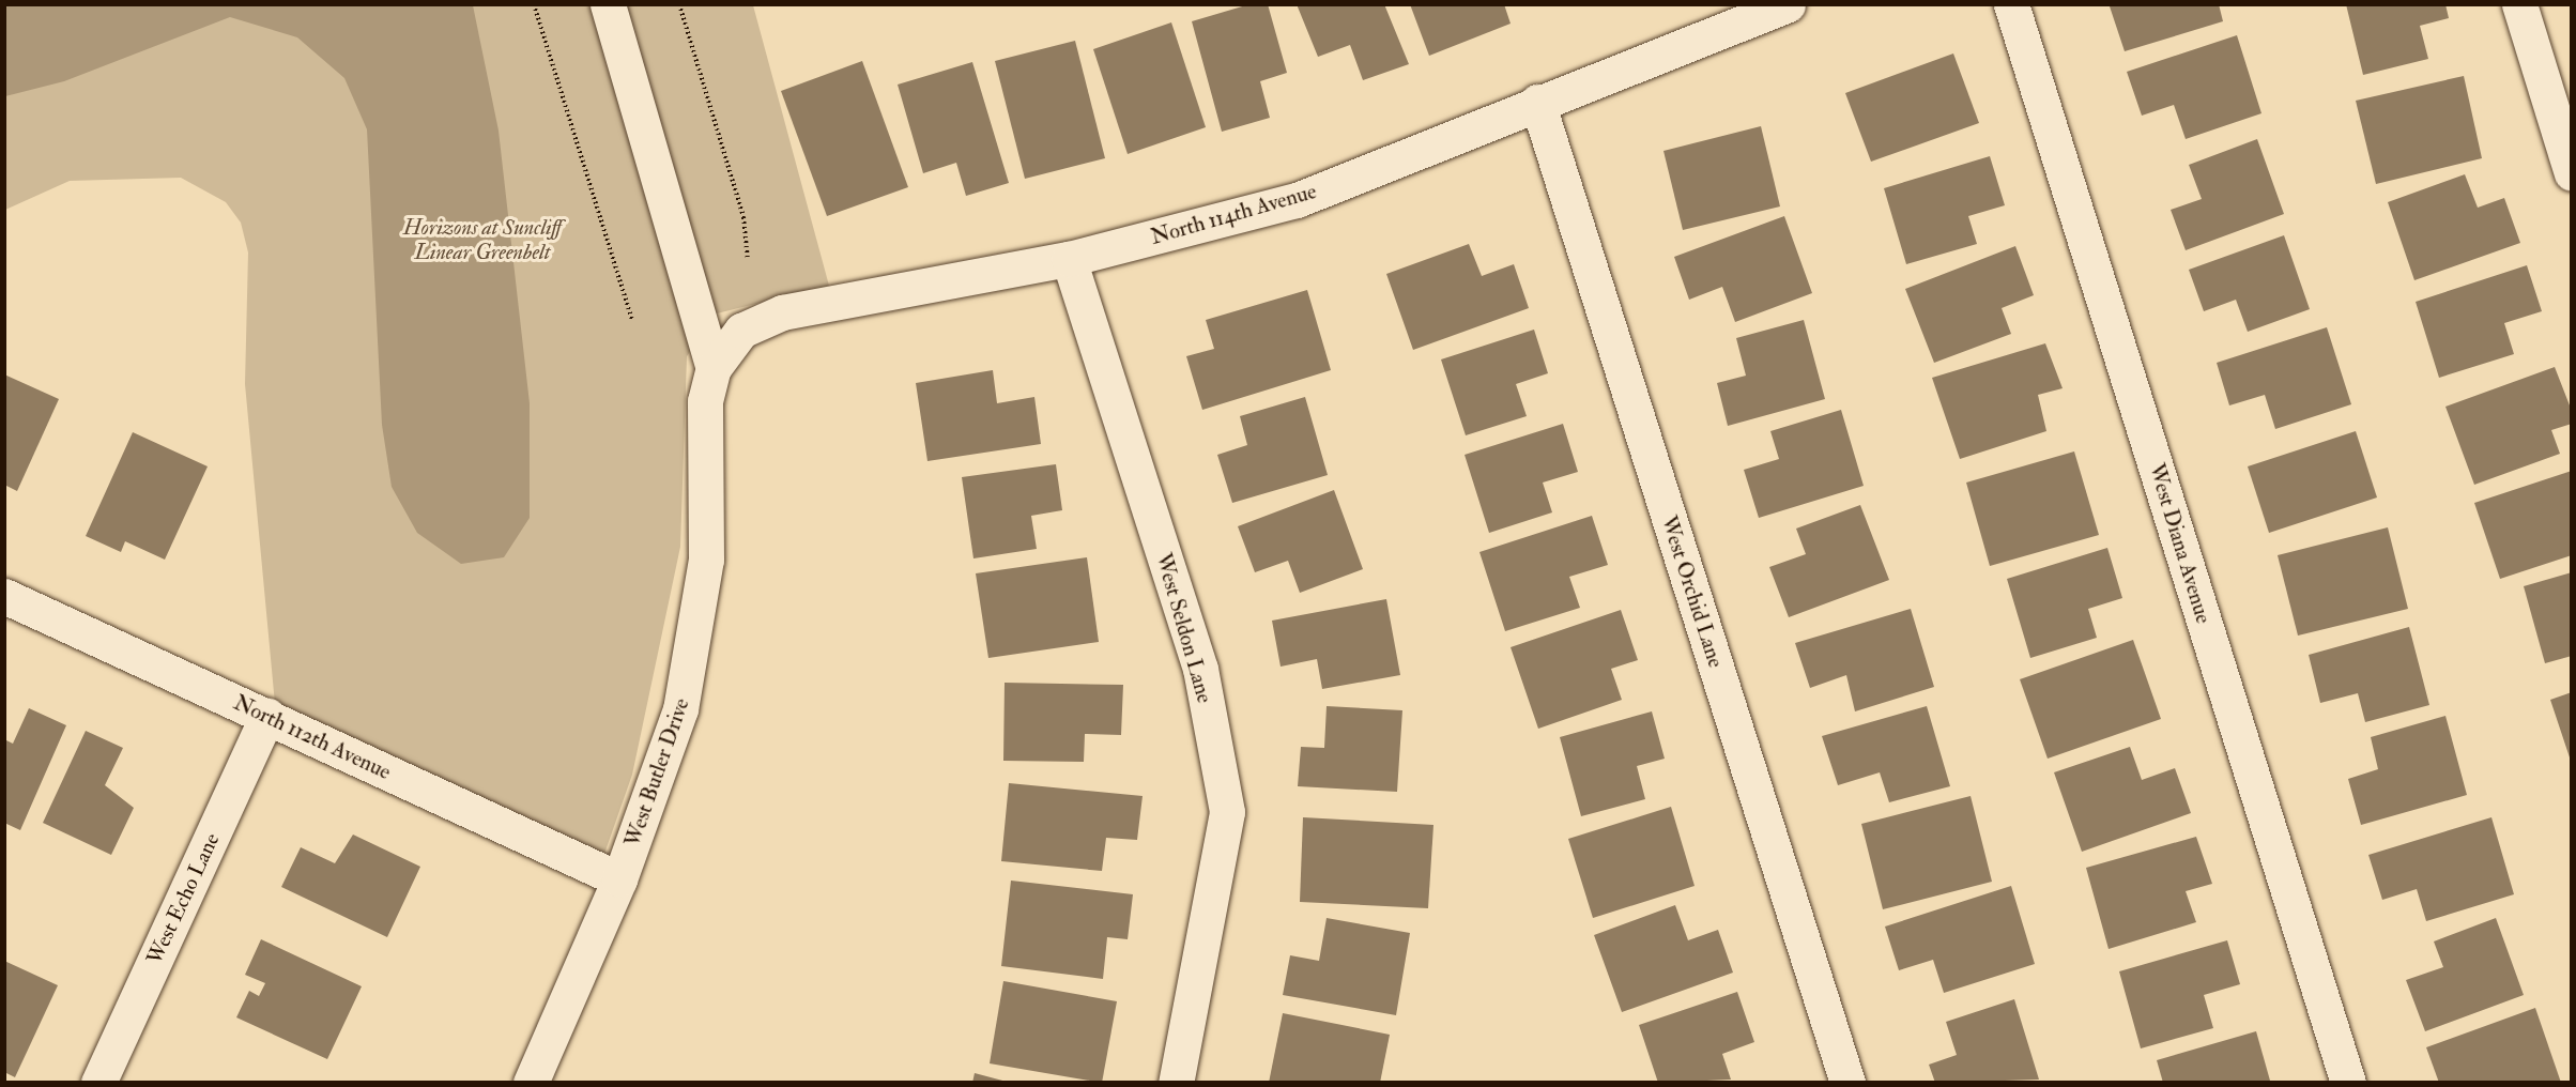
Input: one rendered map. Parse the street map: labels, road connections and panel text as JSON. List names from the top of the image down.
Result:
{
  "streets": {
    "street": [
      "North 114th Avenue",
      "West Diana Avenue",
      "West Orchid Lane",
      "West Seldon Lane",
      "North 112th Avenue",
      "West Butler Drive",
      "West Echo Lane"
    ]
  },
  "crossings": [
    ["North 114th Avenue", "West Orchid Lane"],
    ["North 114th Avenue", "West Seldon Lane"],
    ["North 114th Avenue", "West Butler Drive"],
    ["North 112th Avenue", "West Butler Drive"],
    ["North 112th Avenue", "West Echo Lane"]
  ],
  "parks": ["Horizons at Suncliff Linear Greenbelt"]
}
